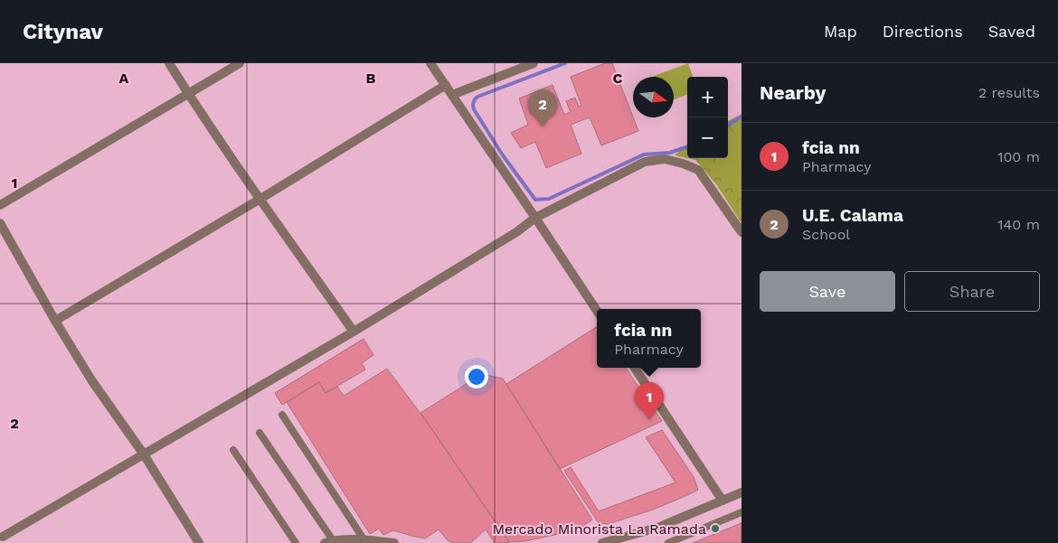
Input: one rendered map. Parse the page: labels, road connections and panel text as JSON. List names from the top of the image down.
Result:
{
  "places": ["Mercado Minorista La Ramada"],
  "north": "right",
  "page": {
    "header": "Citynav",
    "nav": ["Map", "Directions", "Saved"],
    "heading": ["Nearby", "2 results"],
    "map_buttons": ["+", "−"],
    "pins": ["2", "1"],
    "list": [
      {
        "mark": "1",
        "name": "fcia nn",
        "note": "Pharmacy",
        "value": "100 m"
      },
      {
        "mark": "2",
        "name": "U.E. Calama",
        "note": "School",
        "value": "140 m"
      }
    ],
    "buttons": ["Save", "Share"],
    "popup": ["fcia nn", "Pharmacy"]
  },
  "grid": {
    "columns": ["A", "B", "C"],
    "rows": ["1", "2"]
  }
}
